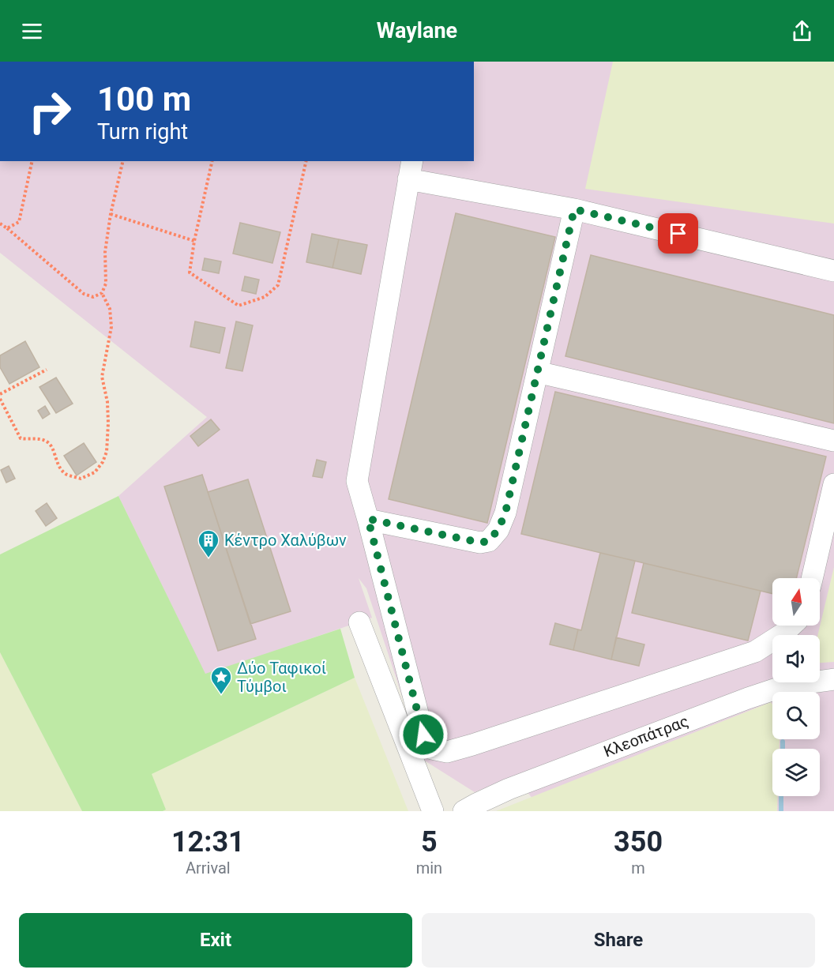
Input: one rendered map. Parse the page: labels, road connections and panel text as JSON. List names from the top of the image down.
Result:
{
  "streets": {
    "street": ["Κλεοπάτρας"]
  },
  "places": {
    "building": ["Κέντρο Χαλύβων"],
    "place": ["Δύο Ταφικοί Τύμβοι"]
  },
  "north": "top",
  "page": {
    "header": "Waylane",
    "turn": ["100 m", "Turn right"],
    "eta": [
      "12:31",
      "Arrival",
      "5",
      "min",
      "350",
      "m"
    ],
    "buttons": ["Exit", "Share"]
  }
}
